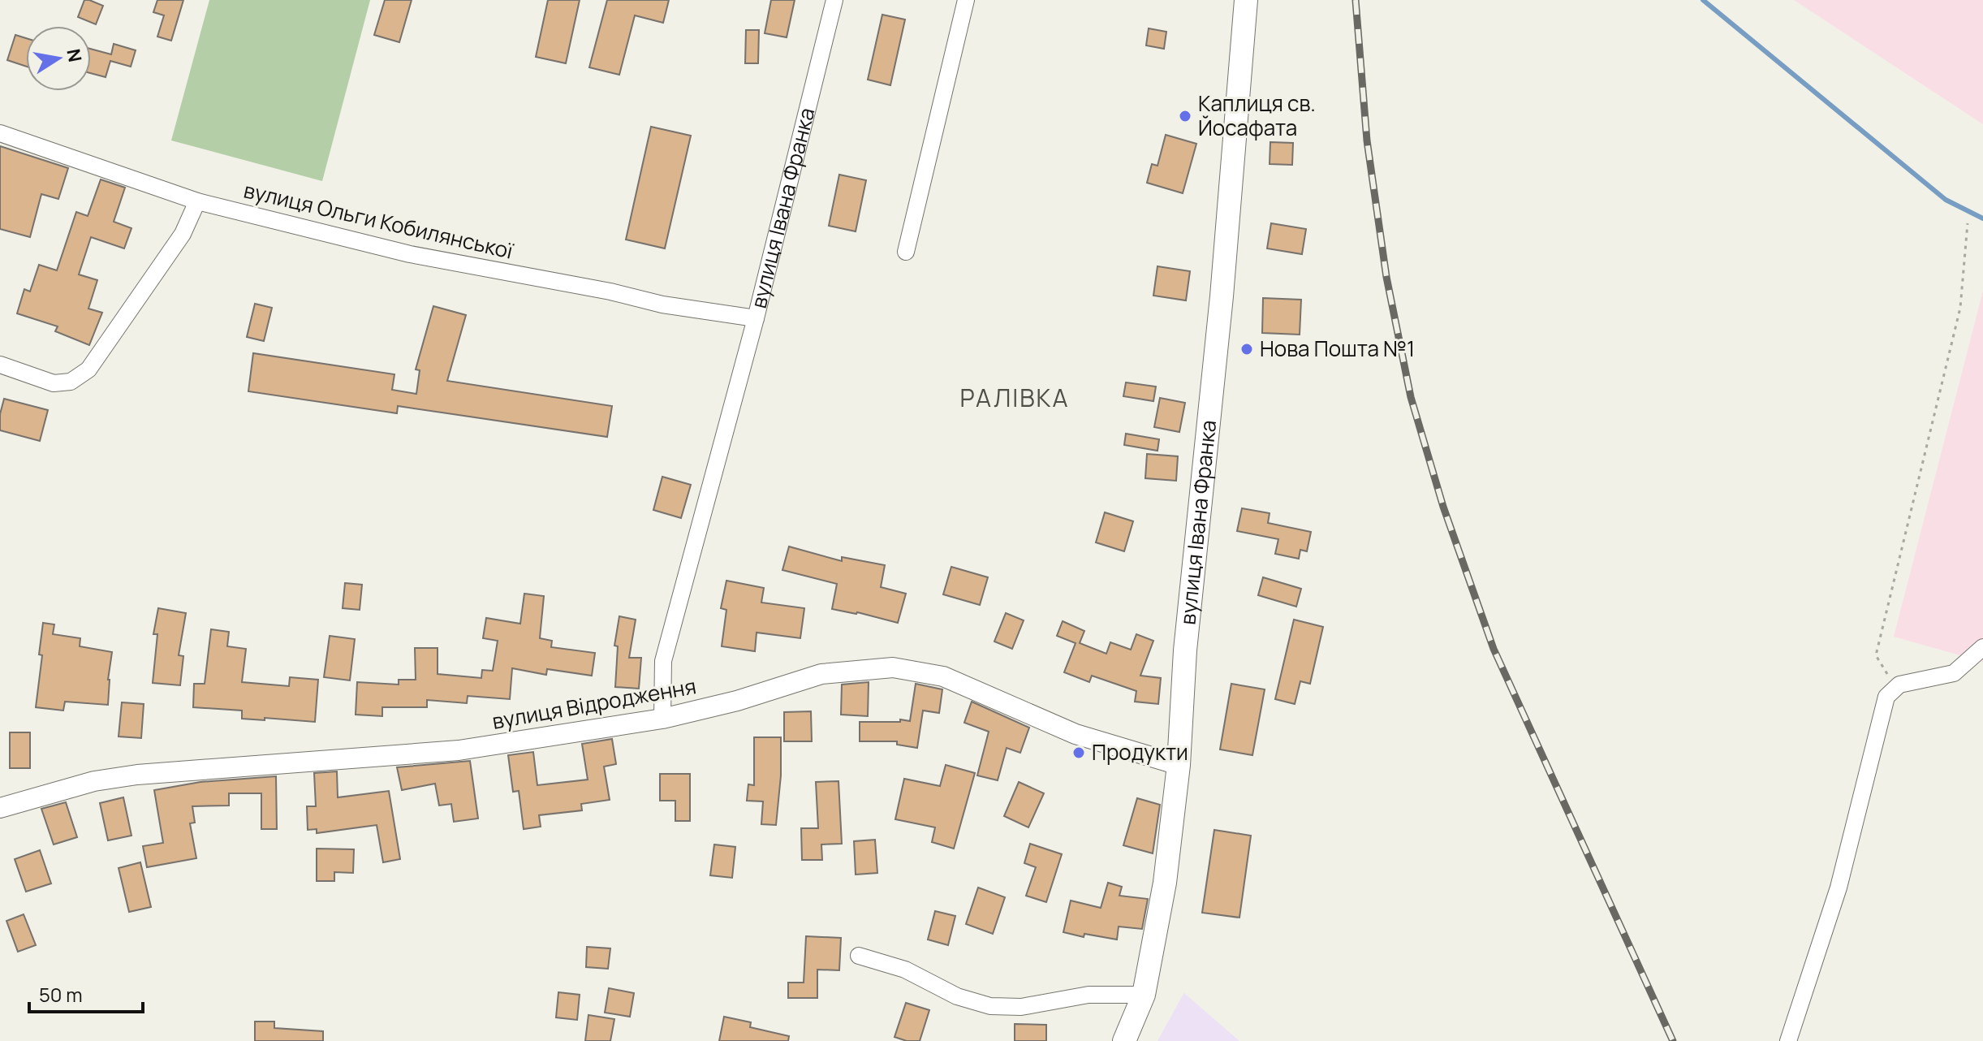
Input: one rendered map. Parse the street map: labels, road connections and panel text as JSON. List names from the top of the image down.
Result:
{
  "streets": {
    "main road": ["вулиця Івана Франка"],
    "street": ["вулиця Ольги Кобилянської", "вулиця Відродження"]
  },
  "crossings": [
    ["вулиця Івана Франка", "вулиця Ольги Кобилянської"],
    ["вулиця Івана Франка", "вулиця Відродження"]
  ],
  "districts": ["РАЛІВКА"],
  "places": ["Каплиця св. Йосафата", "Нова Пошта №1", "Продукти"],
  "scale_bar": "50 m",
  "north": "right"
}
